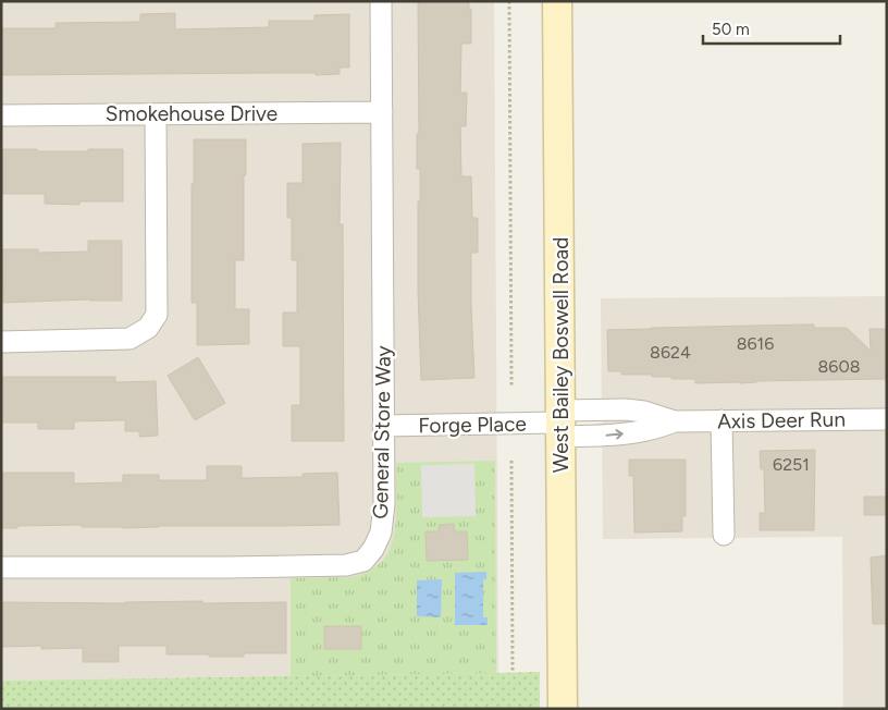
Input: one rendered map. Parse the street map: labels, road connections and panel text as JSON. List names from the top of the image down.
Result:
{
  "streets": {
    "main road": ["West Bailey Boswell Road"],
    "street": [
      "Smokehouse Drive",
      "Axis Deer Run",
      "Forge Place",
      "General Store Way"
    ]
  },
  "crossings": [
    ["Smokehouse Drive", "General Store Way"],
    ["West Bailey Boswell Road", "Axis Deer Run"],
    ["West Bailey Boswell Road", "Forge Place"],
    ["Axis Deer Run", "Forge Place"],
    ["Forge Place", "General Store Way"]
  ],
  "house_numbers": [
    "8616",
    "8624",
    "8608",
    "6251"
  ],
  "scale_bar": "50 m"
}
